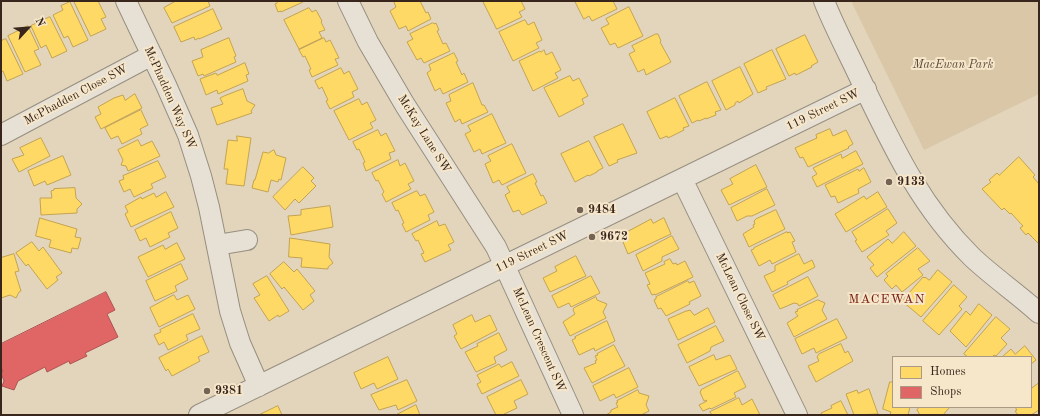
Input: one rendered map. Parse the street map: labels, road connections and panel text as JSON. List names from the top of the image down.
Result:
{
  "streets": {
    "street": [
      "McPhadden Close SW",
      "McPhadden Way SW",
      "119 Street SW",
      "McKay Lane SW",
      "McLean Close SW",
      "McLean Crescent SW"
    ]
  },
  "crossings": [
    ["McPhadden Close SW", "McPhadden Way SW"],
    ["McPhadden Way SW", "119 Street SW"],
    ["119 Street SW", "McKay Lane SW"],
    ["119 Street SW", "McLean Close SW"],
    ["119 Street SW", "McLean Crescent SW"],
    ["McKay Lane SW", "McLean Crescent SW"]
  ],
  "districts": ["MACEWAN"],
  "parks": ["MacEwan Park"],
  "places": [
    "9133",
    "9484",
    "9672",
    "9381"
  ],
  "legend": ["Homes", "Shops"],
  "north": "top right"
}
